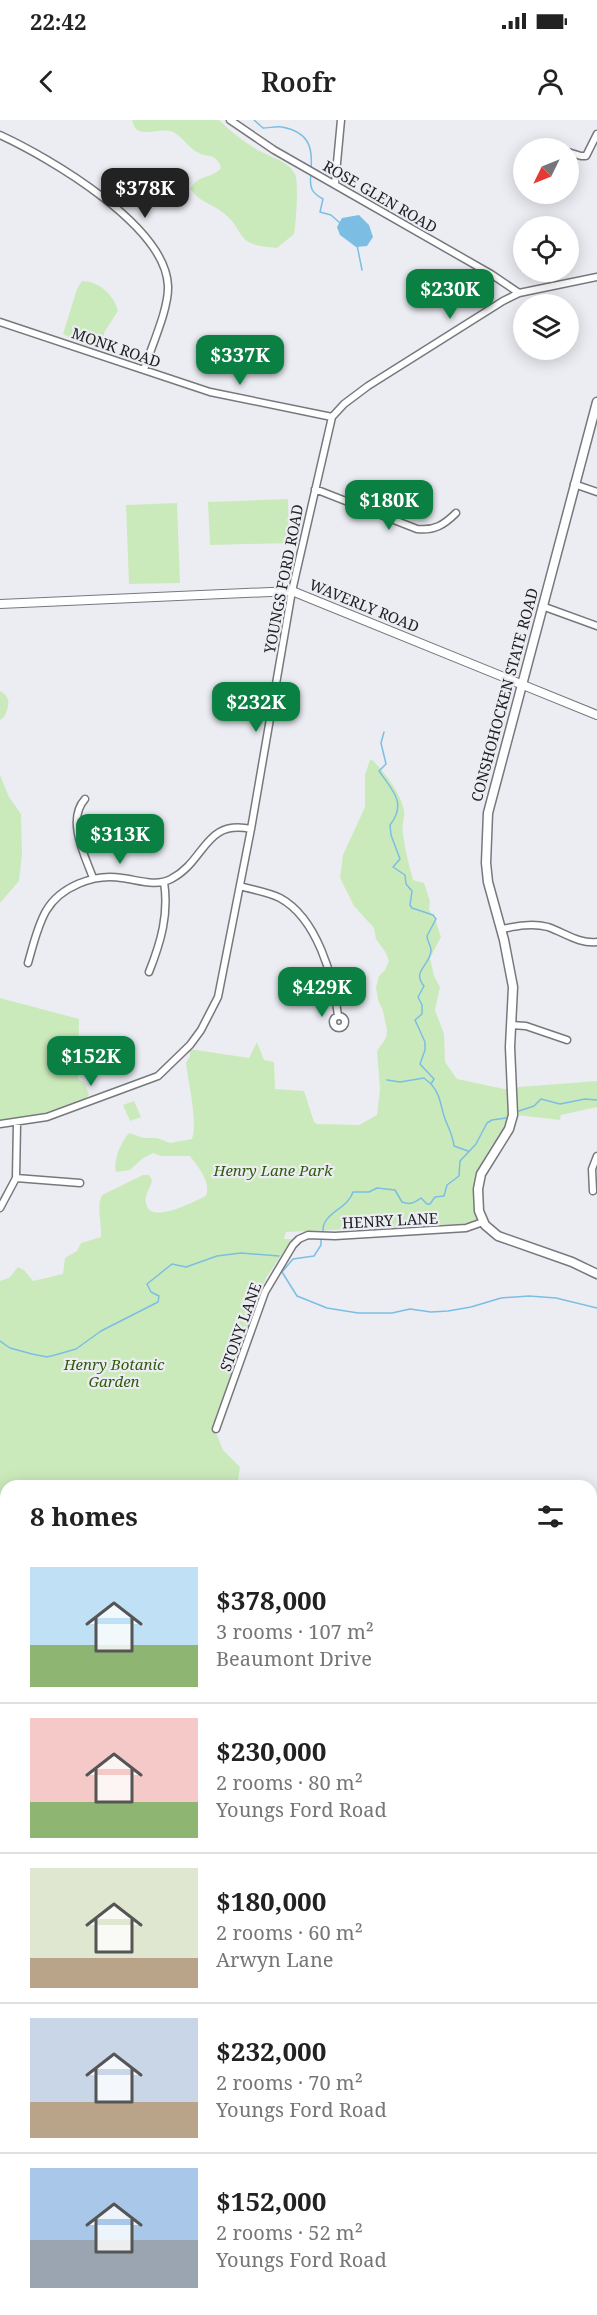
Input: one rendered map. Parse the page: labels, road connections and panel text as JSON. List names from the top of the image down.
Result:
{
  "streets": {
    "main road": ["CONSHOHOCKEN STATE ROAD"],
    "street": [
      "ROSE GLEN ROAD",
      "MONK ROAD",
      "YOUNGS FORD ROAD",
      "WAVERLY ROAD",
      "HENRY LANE",
      "STONY LANE"
    ]
  },
  "crossings": [
    ["MONK ROAD", "YOUNGS FORD ROAD"],
    ["YOUNGS FORD ROAD", "WAVERLY ROAD"],
    ["WAVERLY ROAD", "CONSHOHOCKEN STATE ROAD"],
    ["CONSHOHOCKEN STATE ROAD", "HENRY LANE"],
    ["HENRY LANE", "STONY LANE"]
  ],
  "parks": ["Henry Lane Park", "Henry Botanic Garden"],
  "north": "bottom left",
  "page": {
    "status": "22:42",
    "header": "Roofr",
    "price": [
      "$378K",
      "$230K",
      "$337K",
      "$180K",
      "$232K",
      "$313K",
      "$429K",
      "$152K"
    ],
    "heading": "8 homes",
    "list": [
      {
        "name": "$378,000",
        "note": "3 rooms · 107 m² · Beaumont Drive"
      },
      {
        "name": "$230,000",
        "note": "2 rooms · 80 m² · Youngs Ford Road"
      },
      {
        "name": "$180,000",
        "note": "2 rooms · 60 m² · Arwyn Lane"
      },
      {
        "name": "$232,000",
        "note": "2 rooms · 70 m² · Youngs Ford Road"
      },
      {
        "name": "$152,000",
        "note": "2 rooms · 52 m² · Youngs Ford Road"
      }
    ]
  }
}
